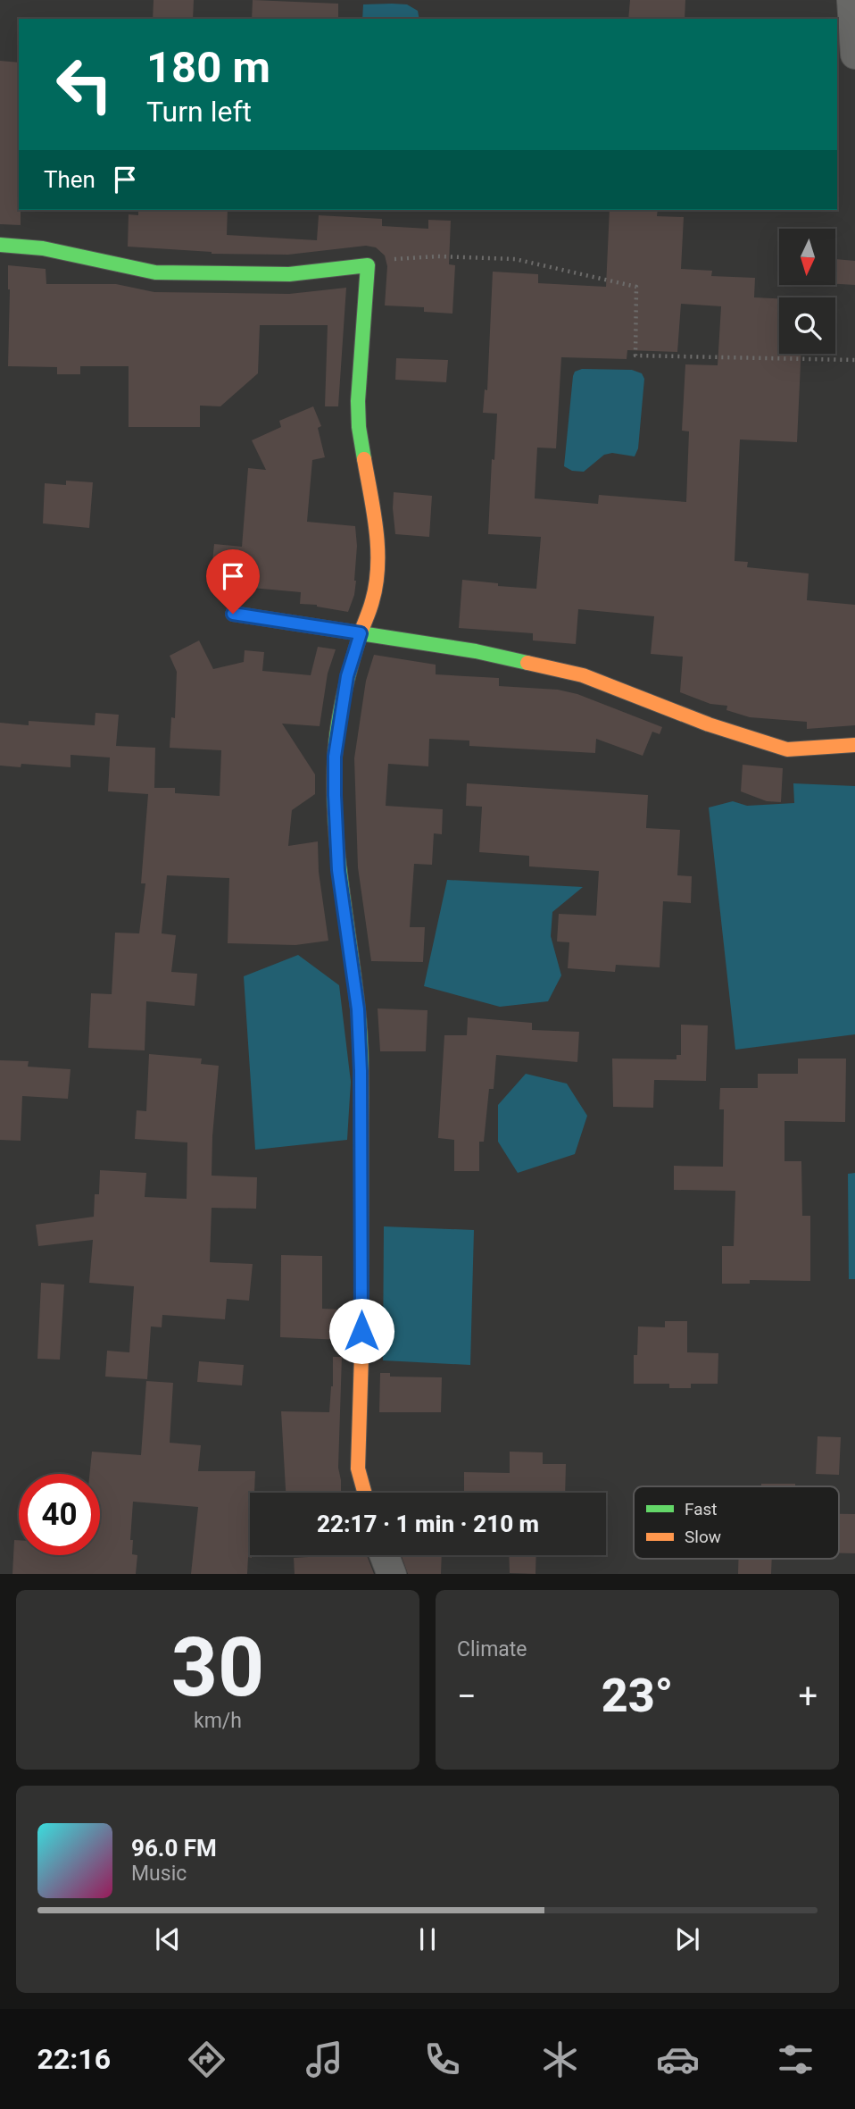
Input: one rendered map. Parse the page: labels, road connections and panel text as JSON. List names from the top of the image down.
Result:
{
  "legend": ["Fast", "Slow"],
  "north": "bottom",
  "page": {
    "turn": ["180 m", "Turn left"],
    "then": "Then",
    "limit": "40",
    "trip": "22:17 · 1 min · 210 m",
    "tile": [
      ["30", "km/h"],
      "Climate"
    ],
    "heat": ["−", "23°", "+"],
    "song": ["96.0 FM", "Music"],
    "tabs": "22:16"
  }
}
